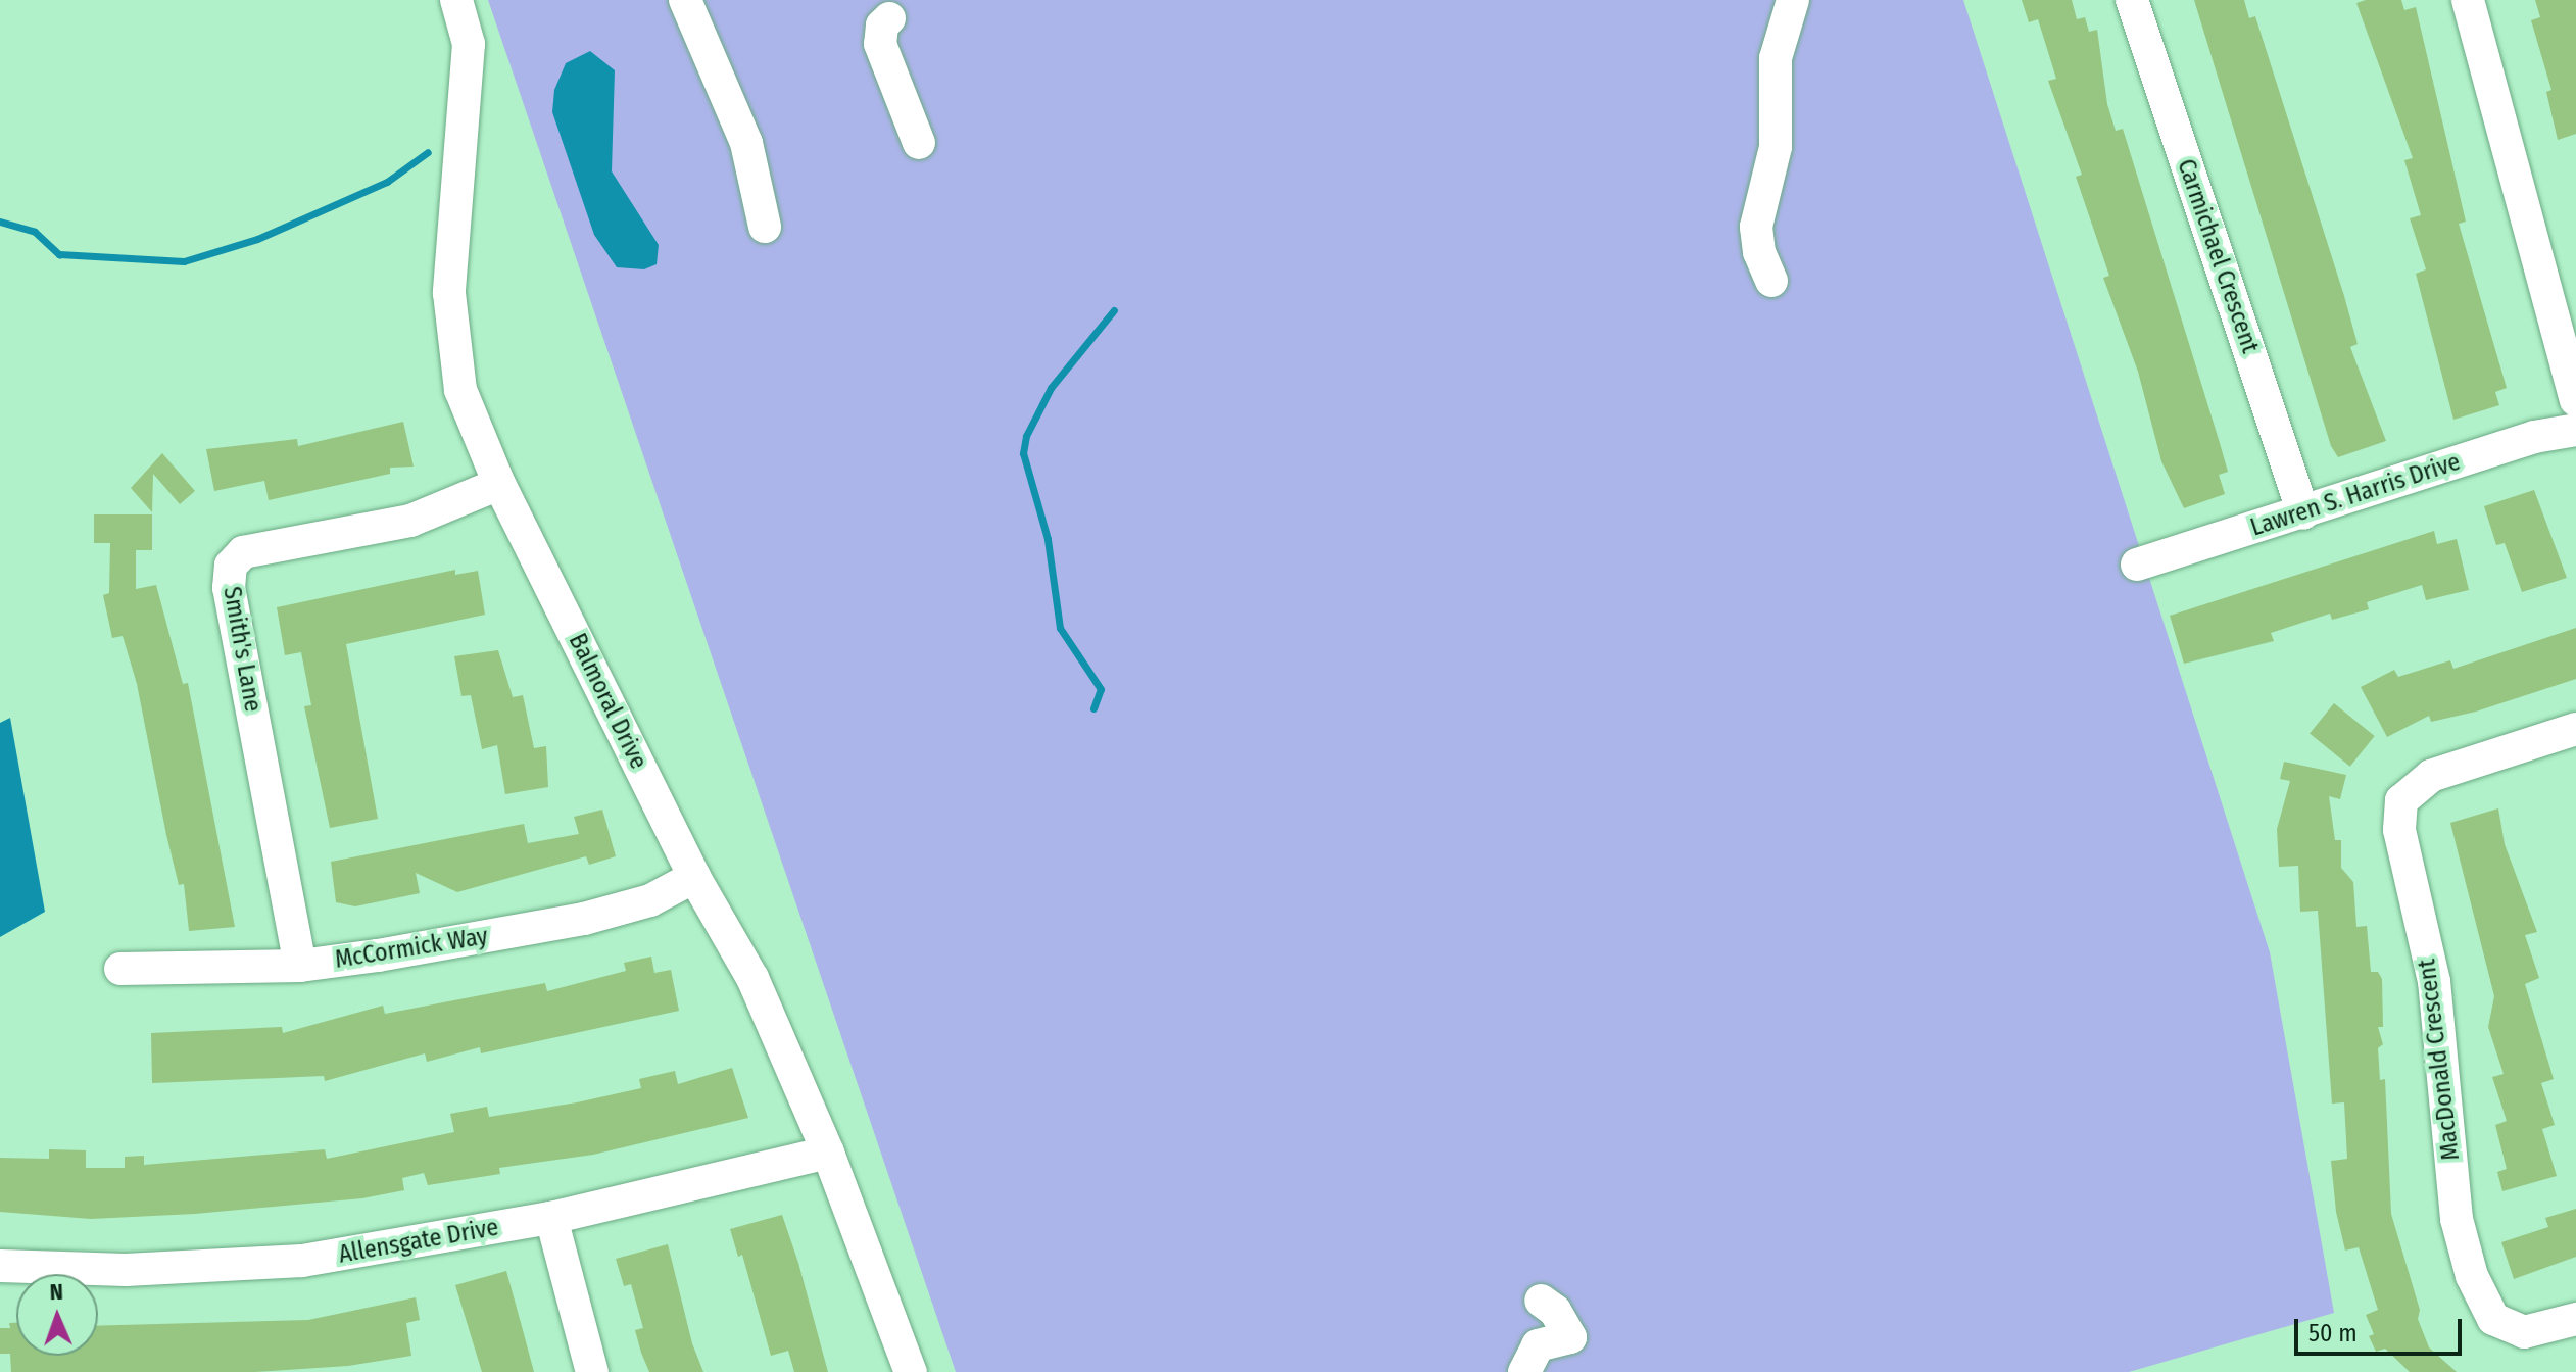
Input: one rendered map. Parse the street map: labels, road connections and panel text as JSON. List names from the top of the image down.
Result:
{
  "streets": {
    "street": [
      "Carmichael Crescent",
      "Lawren S. Harris Drive",
      "Smith's Lane",
      "Balmoral Drive",
      "McCormick Way",
      "MacDonald Crescent",
      "Allensgate Drive"
    ]
  },
  "crossings": [
    ["Carmichael Crescent", "Lawren S. Harris Drive"],
    ["Smith's Lane", "Balmoral Drive"],
    ["Smith's Lane", "McCormick Way"],
    ["Balmoral Drive", "McCormick Way"],
    ["Balmoral Drive", "Allensgate Drive"]
  ],
  "scale_bar": "50 m",
  "north": "top"
}
